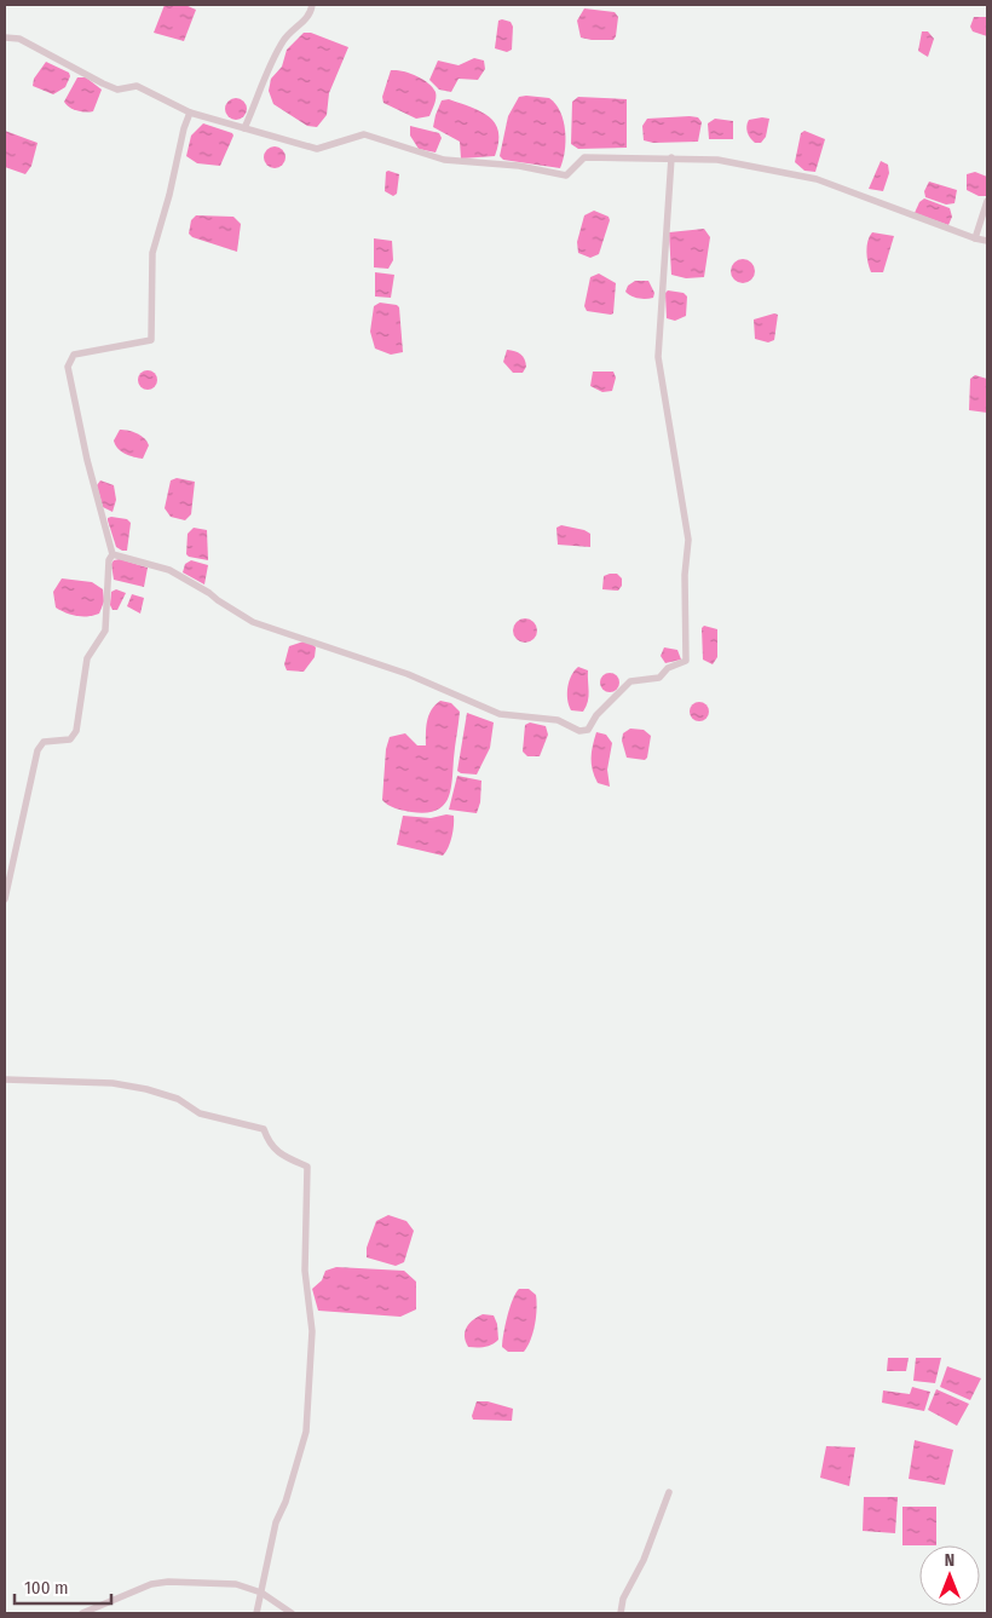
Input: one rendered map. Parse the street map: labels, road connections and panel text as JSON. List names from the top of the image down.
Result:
{
  "scale_bar": "100 m",
  "north": "top"
}
